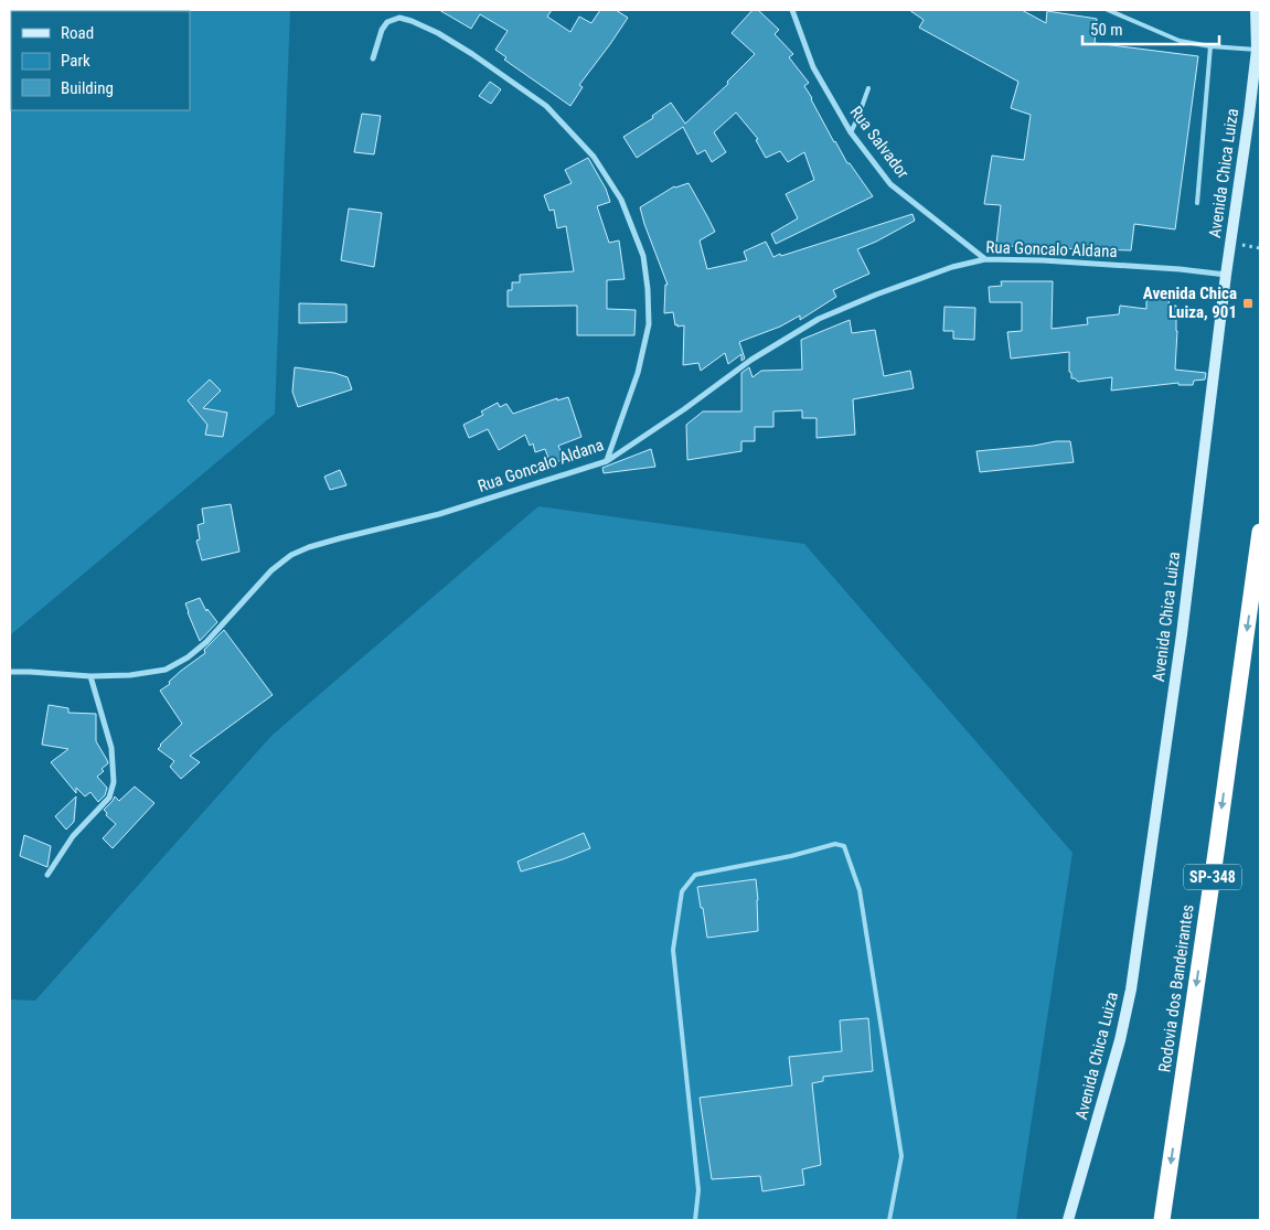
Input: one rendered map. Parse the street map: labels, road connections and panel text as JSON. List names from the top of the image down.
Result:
{
  "streets": {
    "highway": ["SP-348", "Rodovia dos Bandeirantes"],
    "main road": ["Avenida Chica Luiza"],
    "street": ["Rua Salvador", "Rua Goncalo Aldana"]
  },
  "crossings": [
    ["Rua Salvador", "Rua Goncalo Aldana"],
    ["Avenida Chica Luiza", "Rua Goncalo Aldana"]
  ],
  "one_way": ["Rodovia dos Bandeirantes"],
  "places": {
    "transit": ["Avenida Chica Luiza, 901"]
  },
  "legend": ["Road", "Park", "Building"],
  "scale_bar": "50 m"
}
